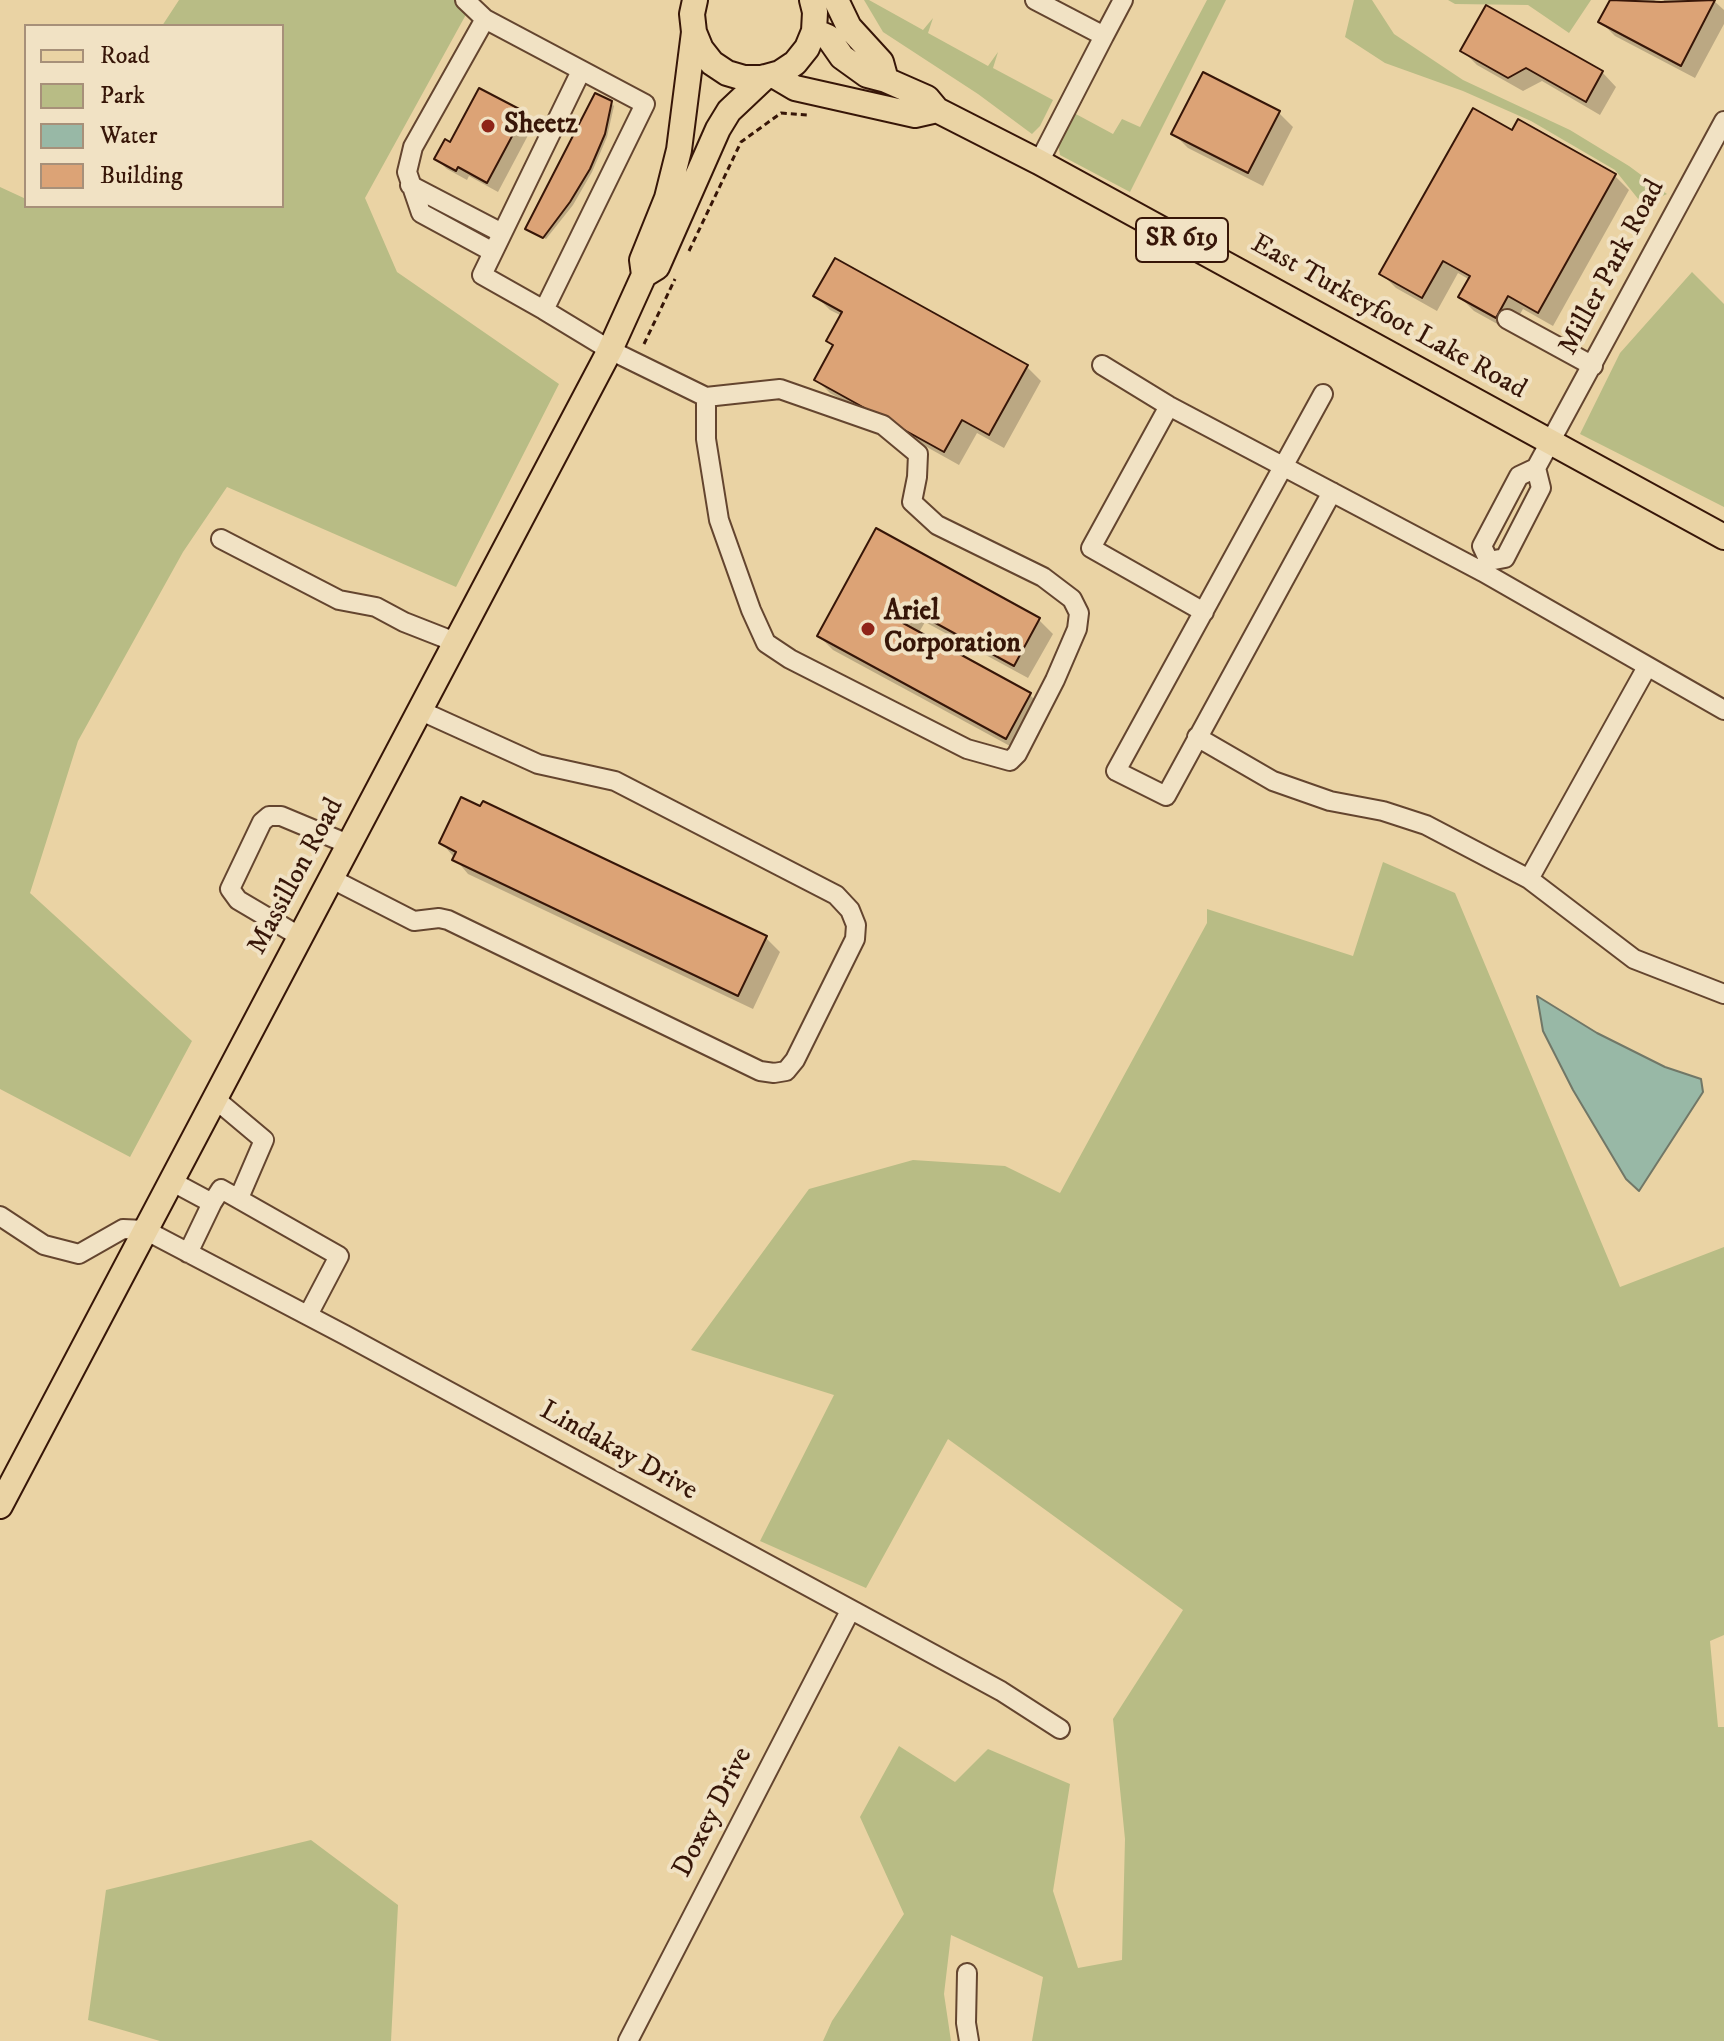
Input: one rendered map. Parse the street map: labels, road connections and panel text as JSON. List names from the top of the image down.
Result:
{
  "streets": {
    "main road": ["SR 619", "East Turkeyfoot Lake Road", "Massillon Road"],
    "street": ["Miller Park Road", "Lindakay Drive", "Doxey Drive"]
  },
  "crossings": [
    ["Miller Park Road", "East Turkeyfoot Lake Road"],
    ["East Turkeyfoot Lake Road", "Massillon Road"],
    ["Massillon Road", "Lindakay Drive"],
    ["Lindakay Drive", "Doxey Drive"]
  ],
  "places": ["Sheetz", "Ariel Corporation"],
  "legend": [
    "Road",
    "Park",
    "Water",
    "Building"
  ]
}
